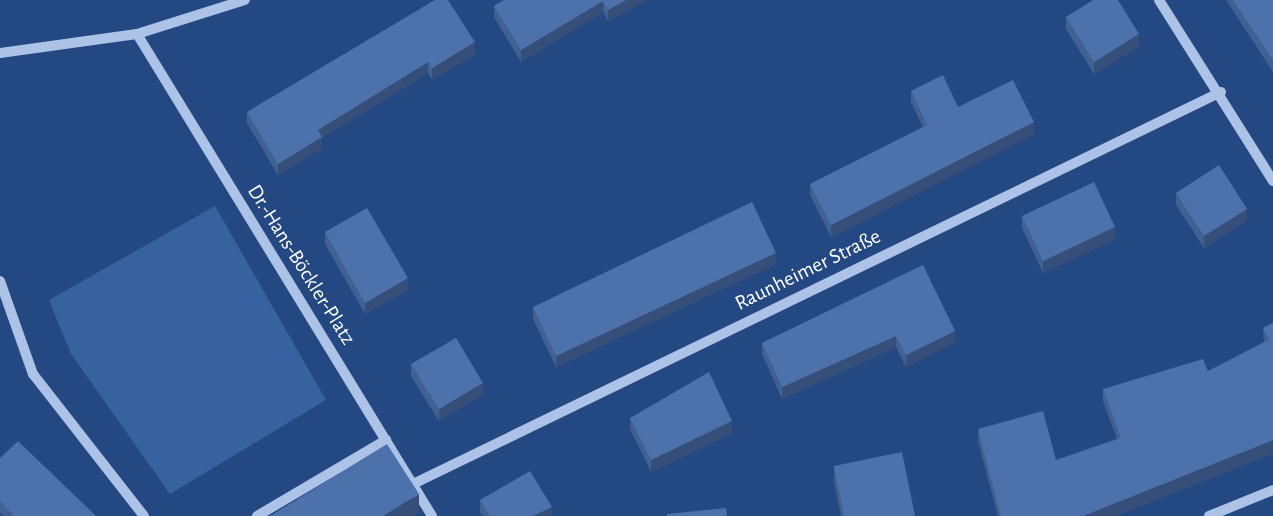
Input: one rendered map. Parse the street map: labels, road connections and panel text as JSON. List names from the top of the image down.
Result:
{
  "streets": {
    "street": ["Dr.-Hans-Böckler-Platz", "Raunheimer Straße"]
  },
  "crossings": [
    ["Dr.-Hans-Böckler-Platz", "Raunheimer Straße"]
  ]
}
